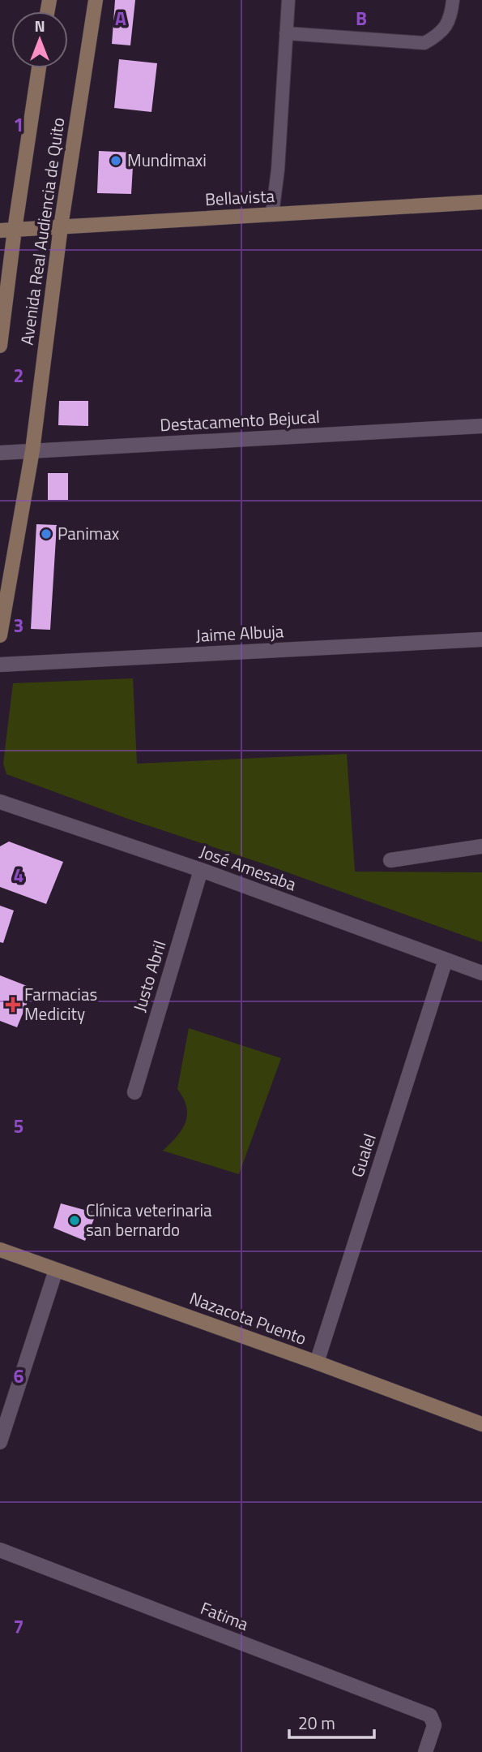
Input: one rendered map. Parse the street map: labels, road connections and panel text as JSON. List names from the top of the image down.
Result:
{
  "streets": {
    "main road": ["Bellavista", "Avenida Real Audiencia de Quito", "Nazacota Puento"],
    "street": [
      "Destacamento Bejucal",
      "Jaime Albuja",
      "José Amesaba",
      "Justo Abril",
      "Gualel",
      "Fatima"
    ]
  },
  "crossings": [
    ["Bellavista", "Avenida Real Audiencia de Quito"],
    ["Avenida Real Audiencia de Quito", "Destacamento Bejucal"],
    ["José Amesaba", "Justo Abril"],
    ["José Amesaba", "Gualel"],
    ["Gualel", "Nazacota Puento"]
  ],
  "places": {
    "other": ["Mundimaxi", "Panimax", "Clínica veterinaria san bernardo"],
    "health": ["Farmacias Medicity"]
  },
  "scale_bar": "20 m",
  "north": "top",
  "grid": {
    "columns": ["A", "B"],
    "rows": [
      "1",
      "2",
      "3",
      "4",
      "5",
      "6",
      "7"
    ]
  }
}
